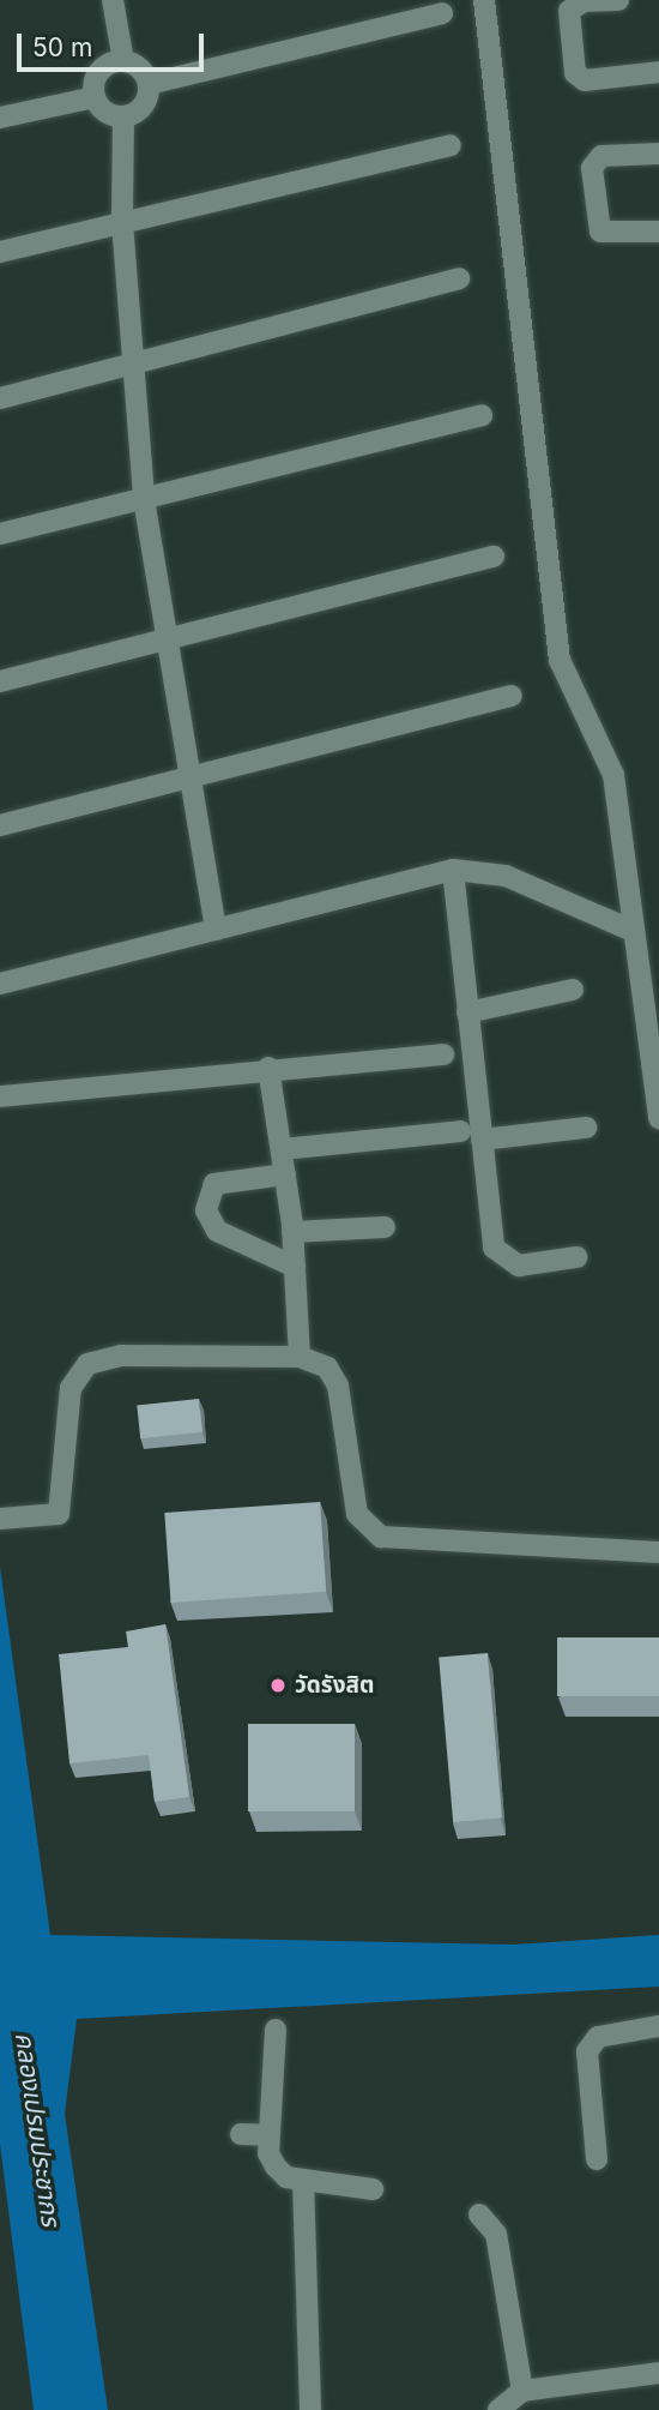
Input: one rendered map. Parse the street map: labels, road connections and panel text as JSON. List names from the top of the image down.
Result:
{
  "water": ["คลองเปรมประชากร"],
  "places": ["วัดรังสิต"],
  "scale_bar": "50 m"
}
